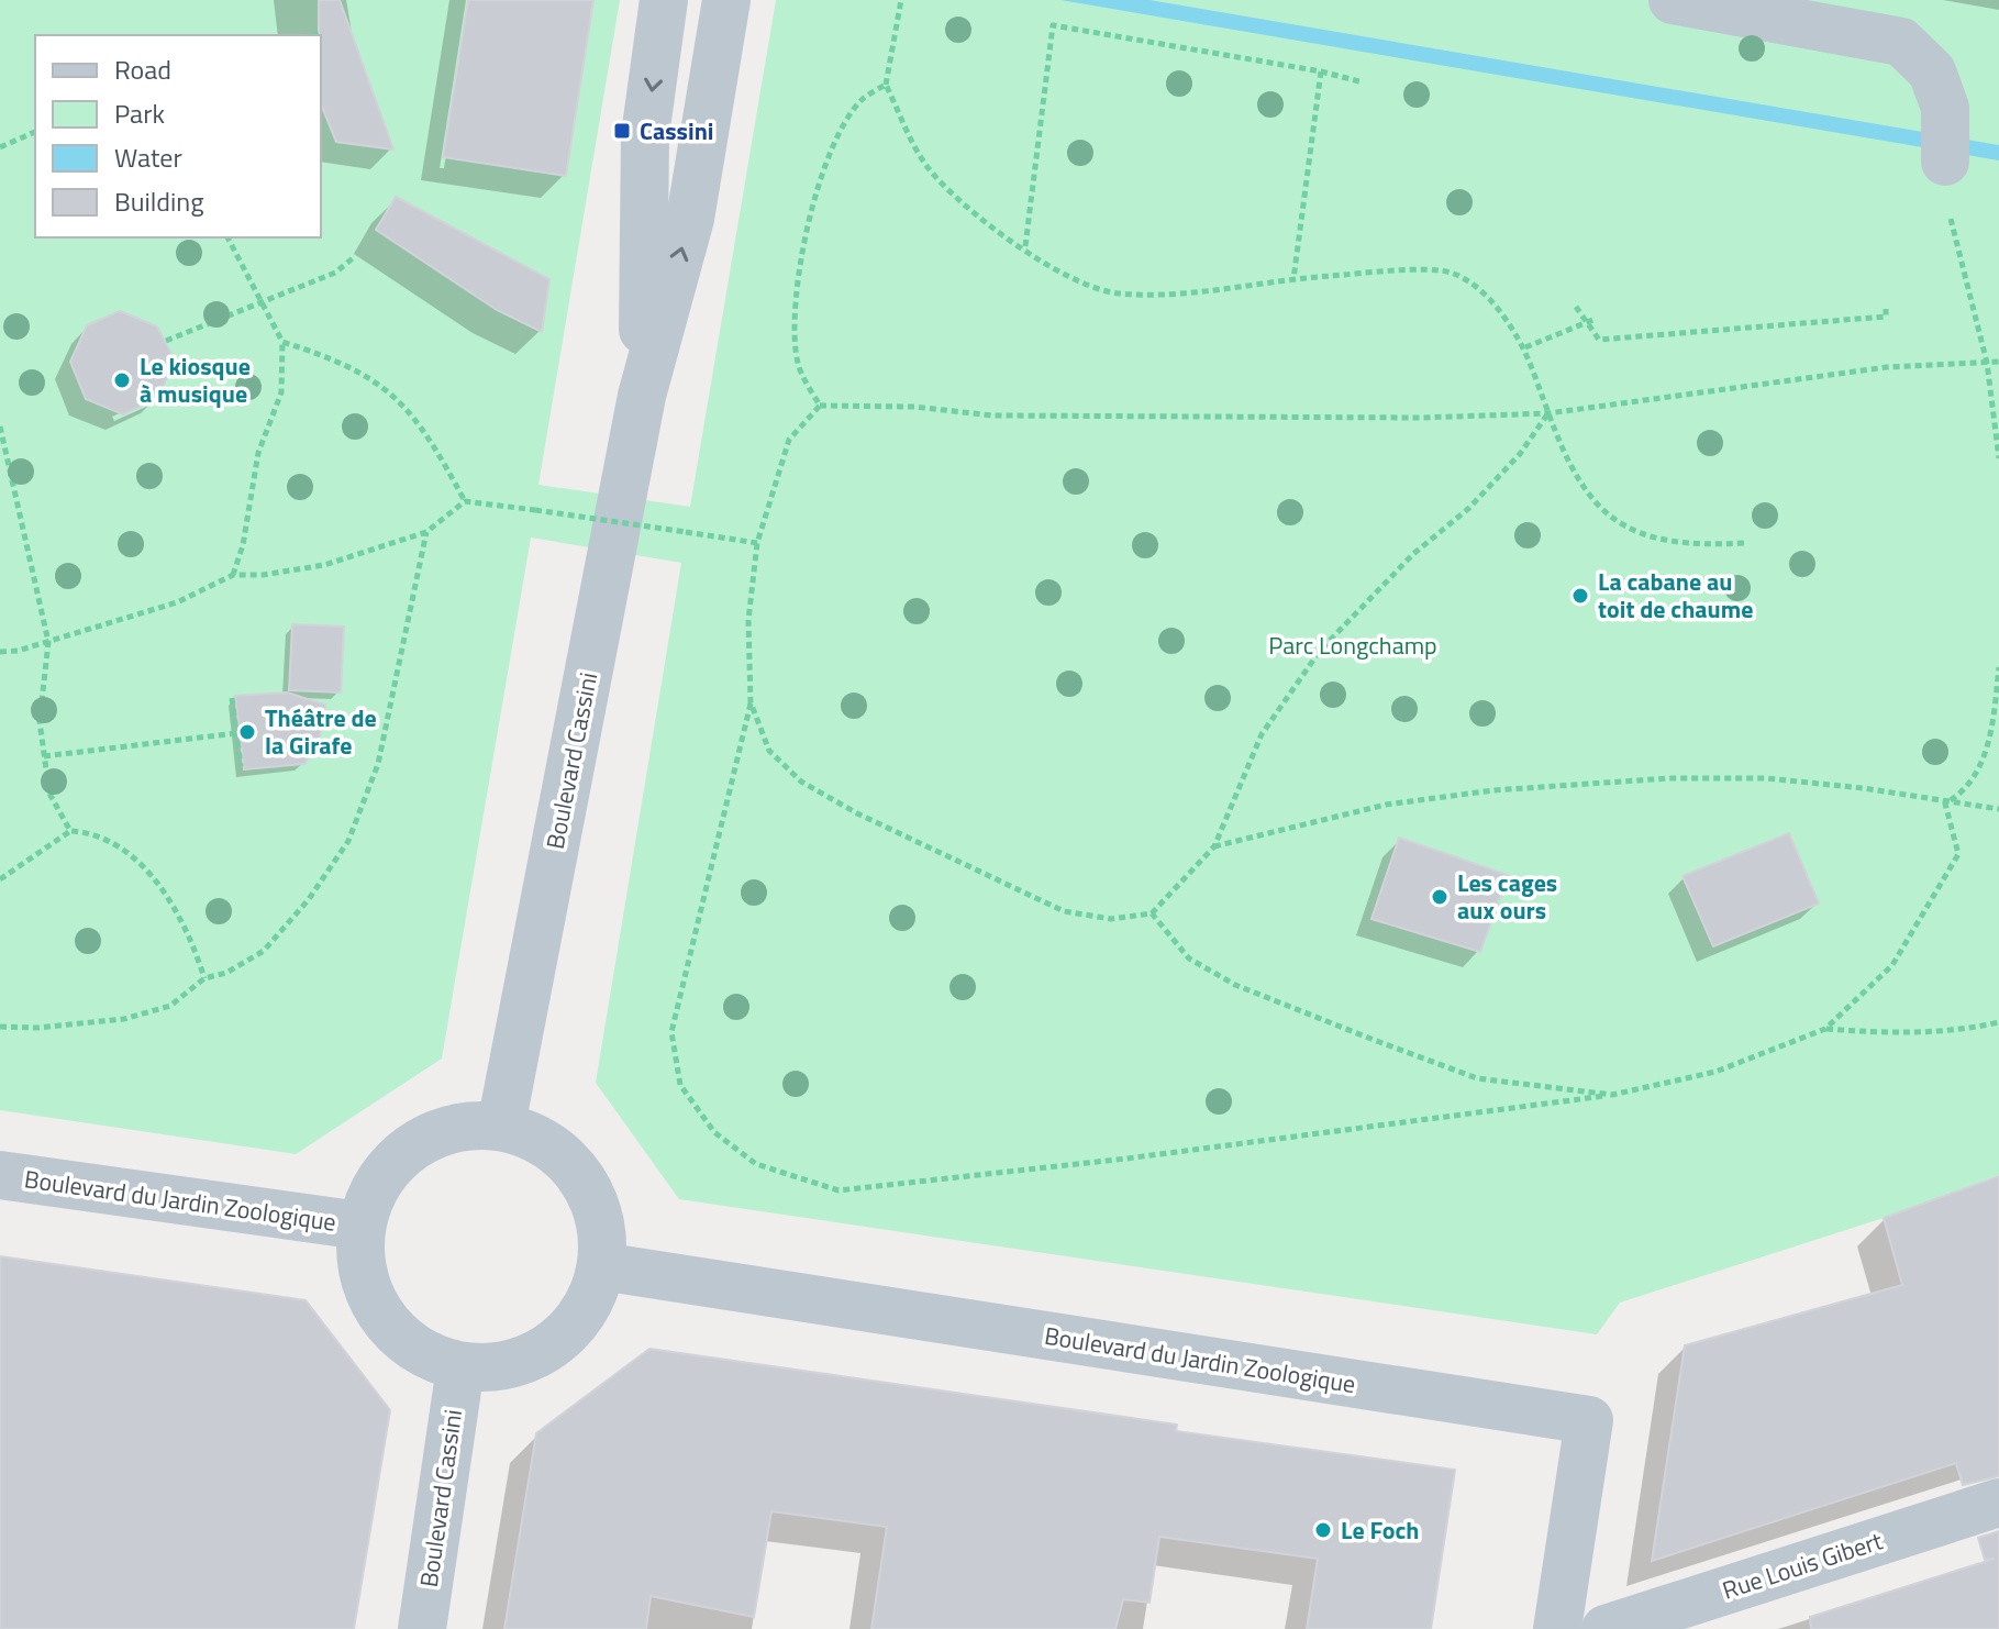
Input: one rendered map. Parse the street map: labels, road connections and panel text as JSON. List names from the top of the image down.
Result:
{
  "streets": {
    "street": ["Boulevard Cassini", "Boulevard du Jardin Zoologique", "Rue Louis Gibert"]
  },
  "crossings": [
    ["Boulevard Cassini", "Boulevard du Jardin Zoologique"]
  ],
  "parks": ["Parc Longchamp"],
  "places": {
    "transit": ["Cassini"],
    "other": [
      "Le kiosque à musique",
      "La cabane au toit de chaume",
      "Théâtre de la Girafe",
      "Les cages aux ours",
      "Le Foch"
    ]
  },
  "legend": [
    "Road",
    "Park",
    "Water",
    "Building"
  ]
}
